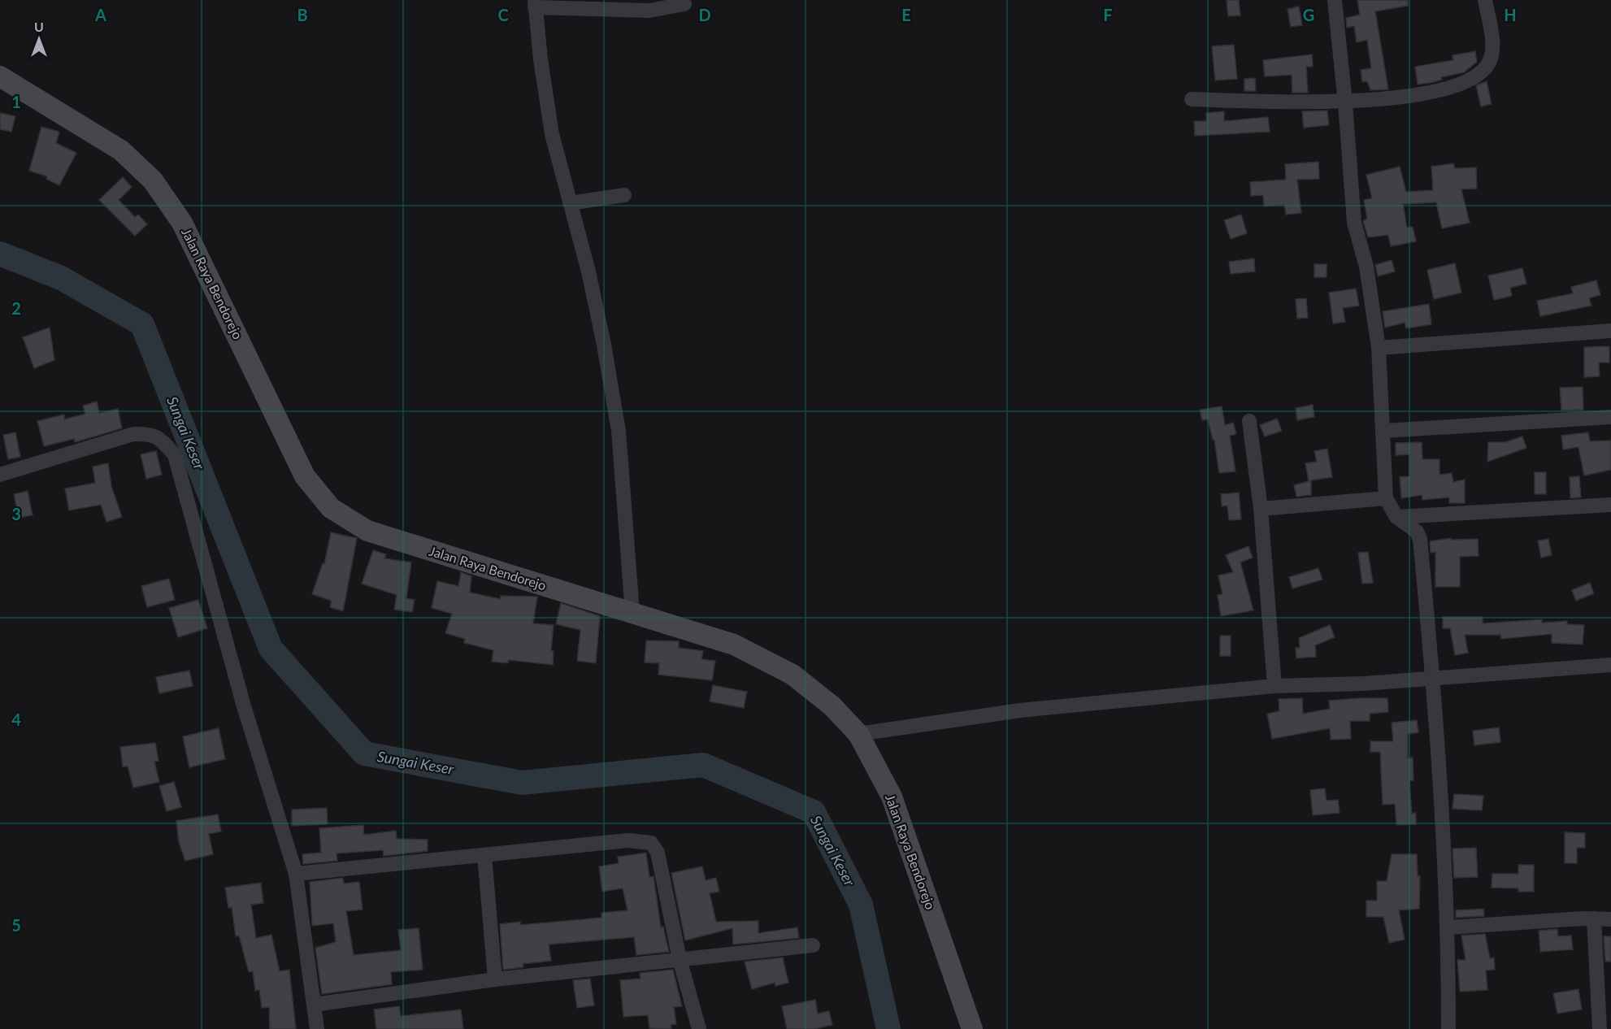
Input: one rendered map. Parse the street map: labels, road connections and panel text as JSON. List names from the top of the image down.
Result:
{
  "streets": {
    "main road": ["Jalan Raya Bendorejo"]
  },
  "water": ["Sungai Keser"],
  "north": "top",
  "grid": {
    "columns": [
      "A",
      "B",
      "C",
      "D",
      "E",
      "F",
      "G",
      "H"
    ],
    "rows": [
      "1",
      "2",
      "3",
      "4",
      "5"
    ]
  }
}
